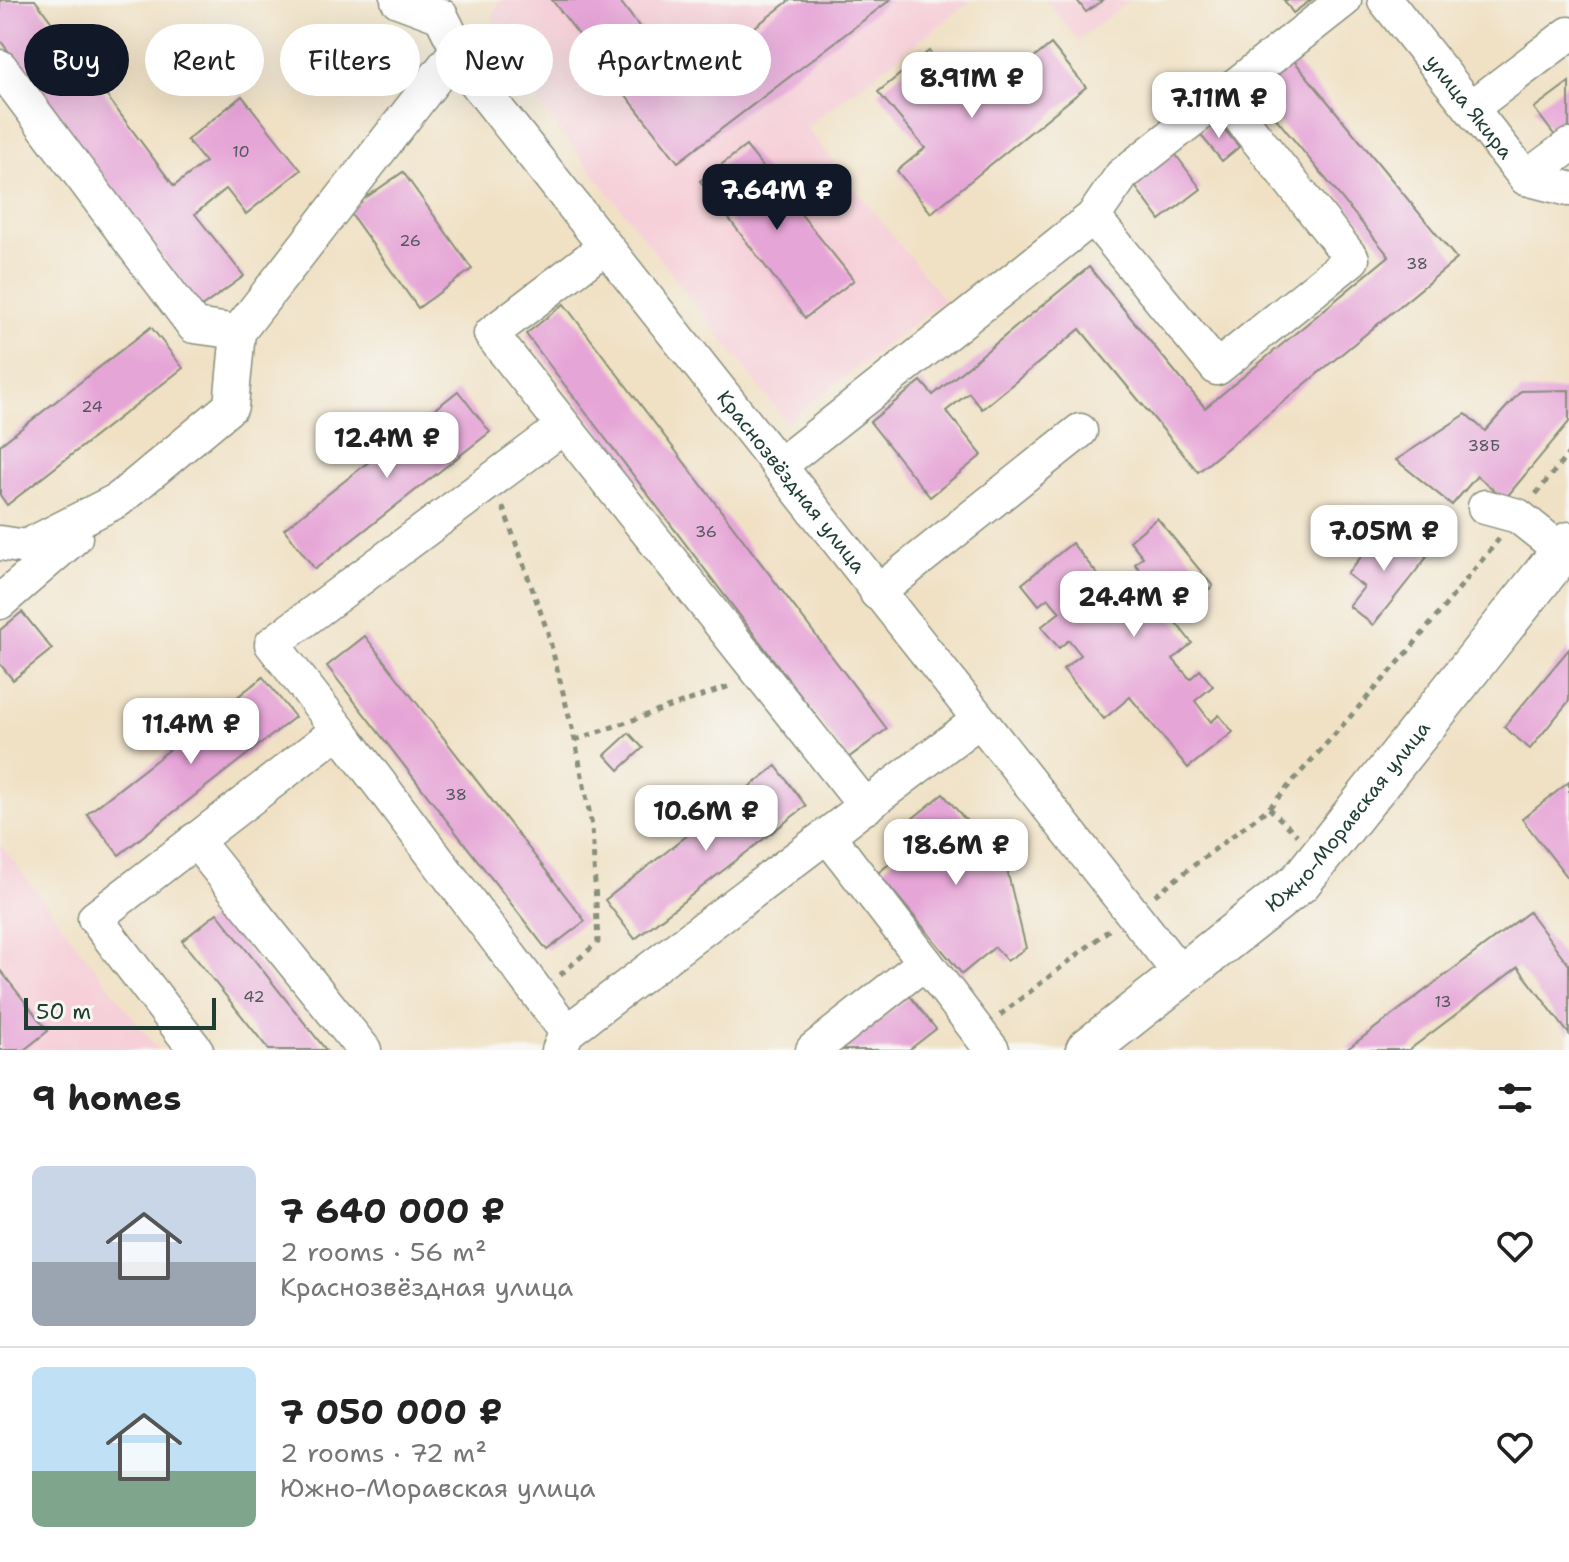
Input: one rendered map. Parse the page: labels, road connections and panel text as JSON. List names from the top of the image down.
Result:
{
  "streets": {
    "main road": ["Южно-Моравская улица"],
    "street": ["улица Якира", "Краснозвёздная улица"]
  },
  "crossings": [
    ["Краснозвёздная улица", "Южно-Моравская улица"]
  ],
  "house_numbers": [
    "10",
    "26",
    "38",
    "24",
    "38Б",
    "36",
    "38",
    "42",
    "13"
  ],
  "scale_bar": "50 m",
  "page": {
    "chip": [
      "Buy",
      "Rent",
      "Filters",
      "New",
      "Apartment"
    ],
    "price": [
      "8.91M ₽",
      "7.11M ₽",
      "7.64M ₽",
      "12.4M ₽",
      "7.05M ₽",
      "24.4M ₽",
      "11.4M ₽",
      "10.6M ₽",
      "18.6M ₽"
    ],
    "scale": "50 m",
    "heading": "9 homes",
    "list": [
      {
        "name": "7 640 000 ₽",
        "note": "2 rooms · 56 m² · Краснозвёздная улица"
      },
      {
        "name": "7 050 000 ₽",
        "note": "2 rooms · 72 m² · Южно-Моравская улица"
      }
    ]
  }
}
